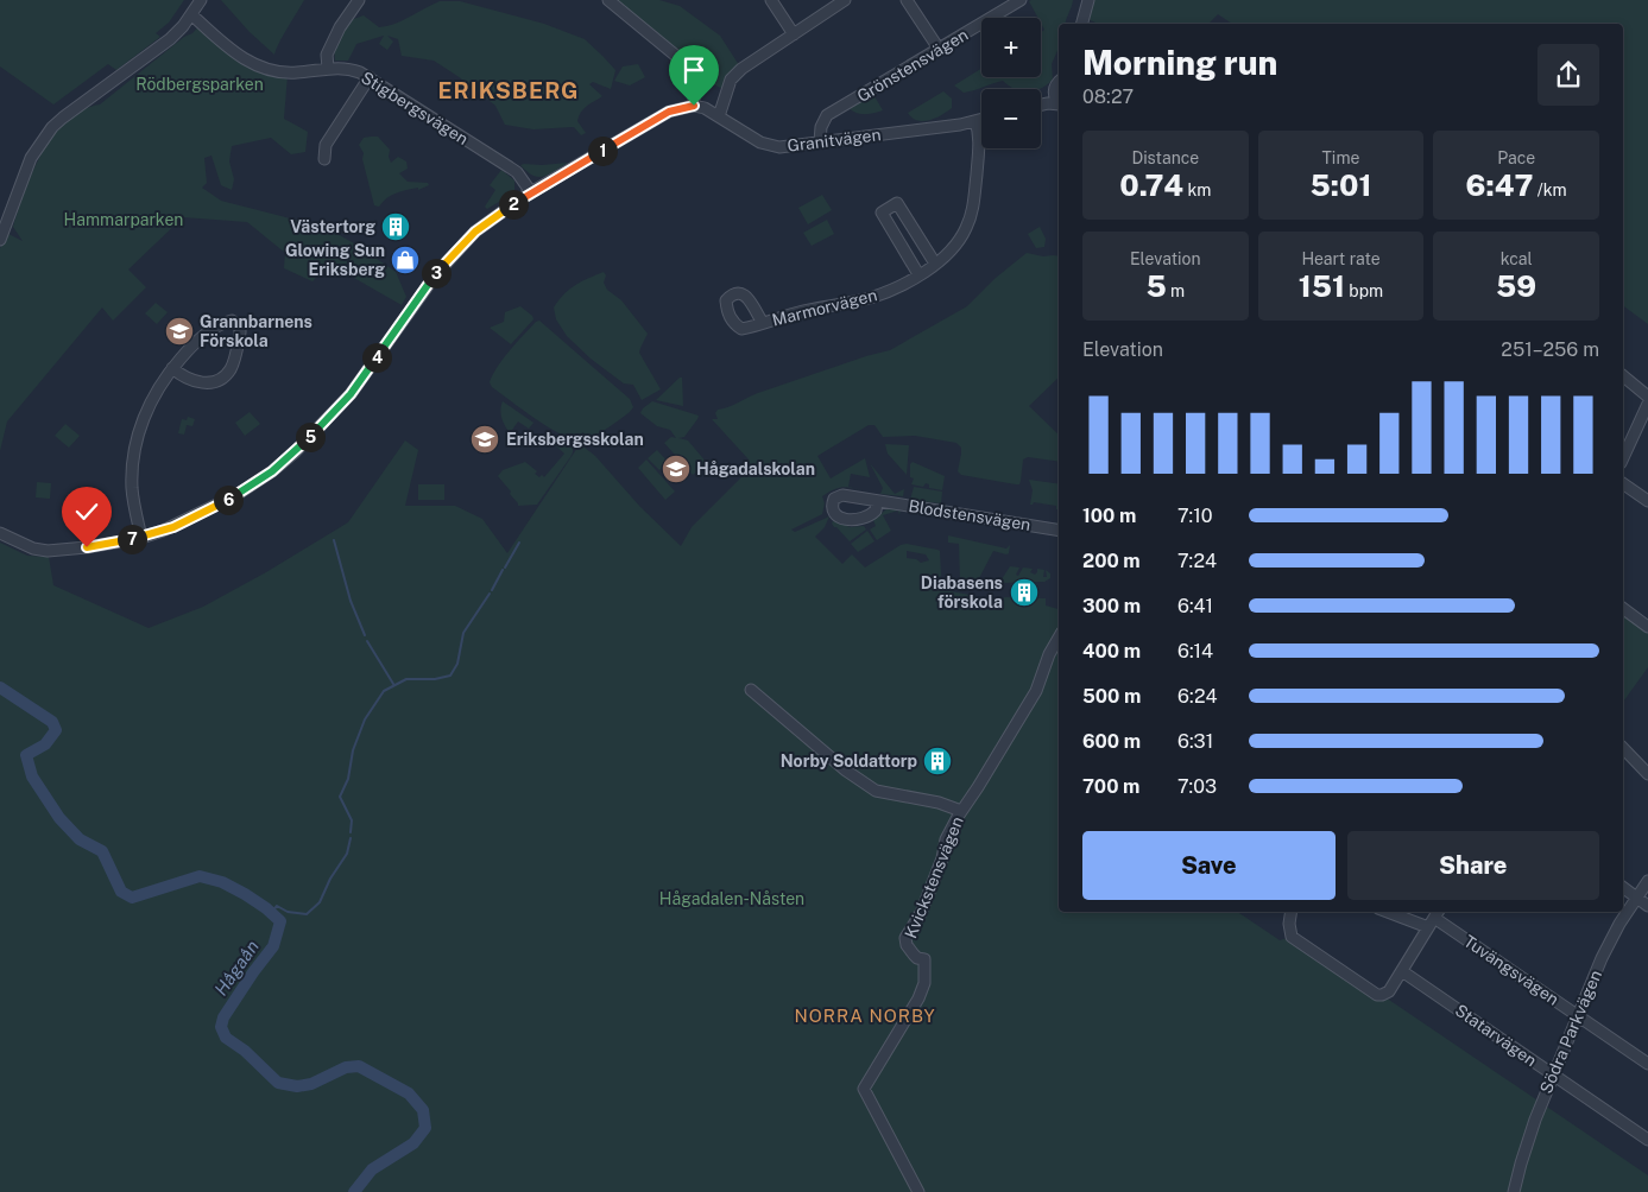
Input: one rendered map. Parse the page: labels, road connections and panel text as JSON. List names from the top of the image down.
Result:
{
  "streets": {
    "street": [
      "Grönstensvägen",
      "Stigbergsvägen",
      "Granitvägen",
      "Marmorvägen",
      "Blodstensvägen",
      "Kvickstensvägen",
      "Tuvängsvägen",
      "Södra Parkvägen",
      "Statarvägen"
    ]
  },
  "crossings": [
    ["Grönstensvägen", "Granitvägen"],
    ["Granitvägen", "Marmorvägen"],
    ["Tuvängsvägen", "Södra Parkvägen"],
    ["Södra Parkvägen", "Statarvägen"]
  ],
  "districts": ["ERIKSBERG", "NORRA NORBY"],
  "water": ["Hågaån"],
  "parks": ["Rödbergsparken", "Hammarparken", "Hågadalen-Nåsten"],
  "places": {
    "building": ["Västertorg", "Diabasens förskola", "Norby Soldattorp"],
    "shop": ["Glowing Sun Eriksberg"],
    "school or university": ["Grannbarnens Förskola", "Eriksbergsskolan", "Hågadalskolan"]
  },
  "page": {
    "map_buttons": ["+", "−"],
    "heading": ["Morning run", "08:27"],
    "stats": [
      ["Distance", "0.74 km"],
      ["Time", "5:01"],
      ["Pace", "6:47 /km"],
      ["Elevation", "5 m"],
      ["Heart rate", "151 bpm"],
      ["kcal", "59"]
    ],
    "pins": [
      "1",
      "2",
      "3",
      "4",
      "5",
      "6",
      "7"
    ],
    "chart": ["Elevation", "251–256 m"],
    "list": [
      {
        "name": "100 m",
        "note": "7:10"
      },
      {
        "name": "200 m",
        "note": "7:24"
      },
      {
        "name": "300 m",
        "note": "6:41"
      },
      {
        "name": "400 m",
        "note": "6:14"
      },
      {
        "name": "500 m",
        "note": "6:24"
      },
      {
        "name": "600 m",
        "note": "6:31"
      },
      {
        "name": "700 m",
        "note": "7:03"
      }
    ],
    "buttons": ["Save", "Share"]
  }
}
